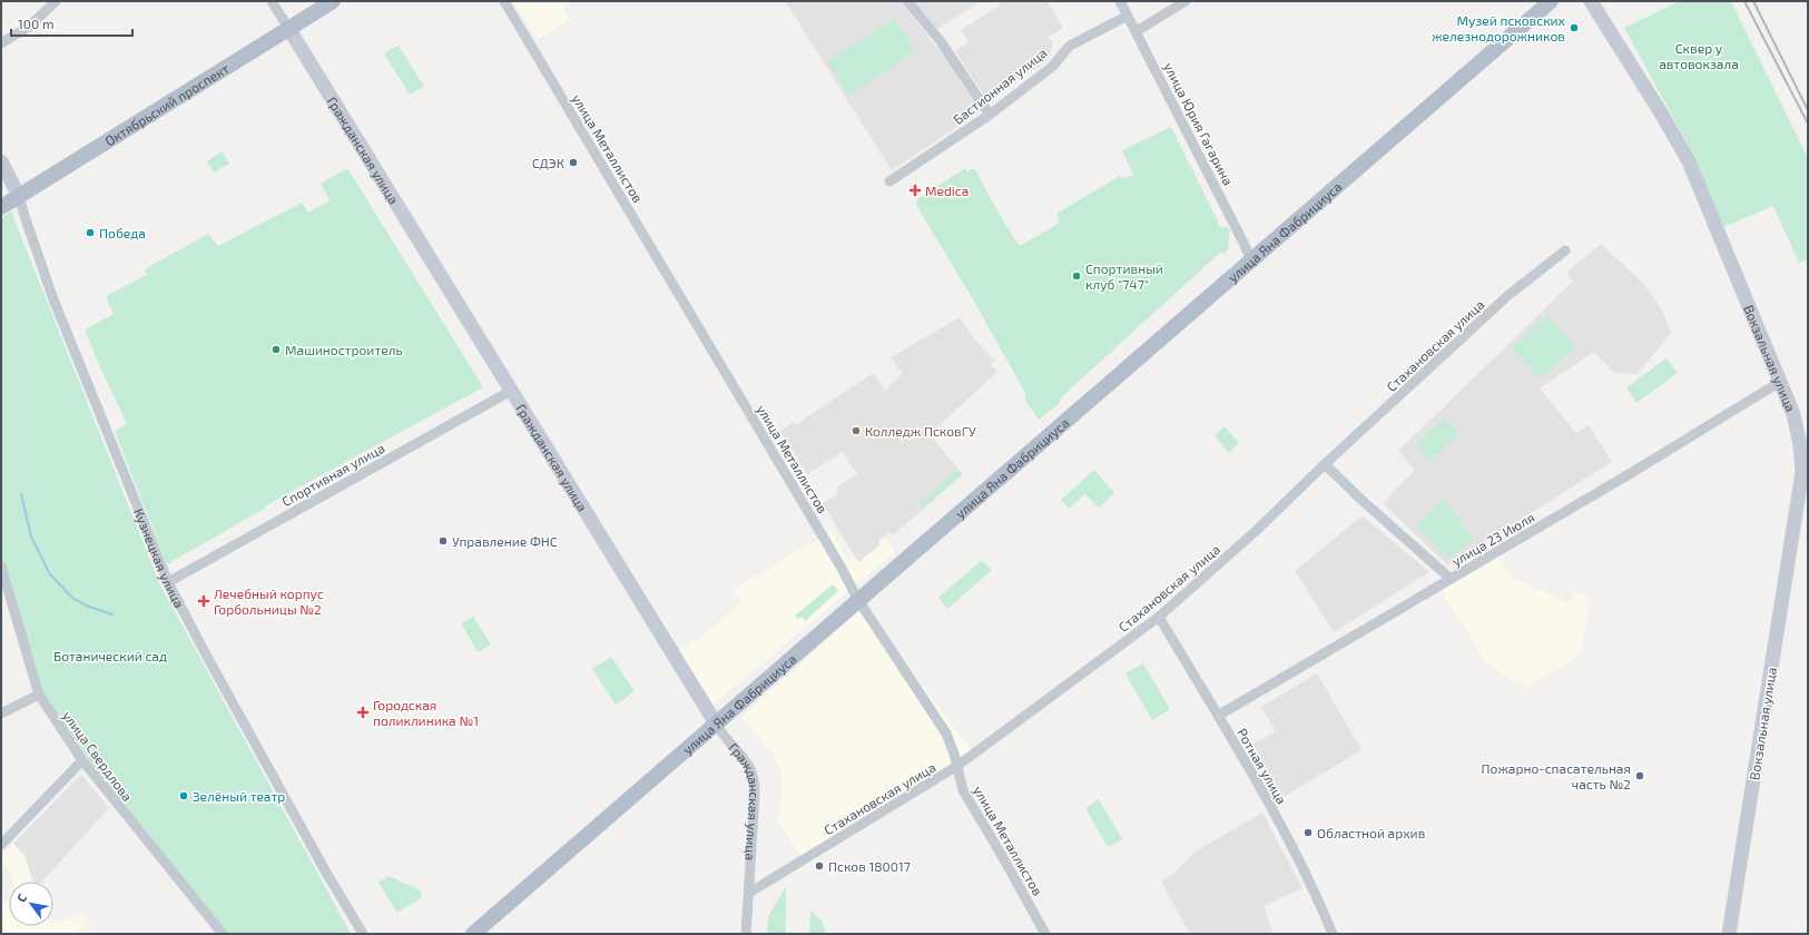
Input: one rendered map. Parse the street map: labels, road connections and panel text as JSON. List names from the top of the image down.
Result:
{
  "streets": {
    "main road": [
      "Октябрьский проспект",
      "Гражданская улица",
      "улица Яна Фабрициуса",
      "Вокзальная улица",
      "Кузнецкая улица"
    ],
    "street": [
      "Бастионная улица",
      "улица Юрия Гагарина",
      "улица Металлистов",
      "Стахановская улица",
      "Спортивная улица",
      "улица 23 Июля",
      "улица Свердлова",
      "Ротная улица"
    ]
  },
  "crossings": [
    ["Бастионная улица", "улица Юрия Гагарина"],
    ["Октябрьский проспект", "Гражданская улица"],
    ["Октябрьский проспект", "Кузнецкая улица"],
    ["улица Юрия Гагарина", "улица Яна Фабрициуса"],
    ["улица Металлистов", "улица Яна Фабрициуса"],
    ["улица Металлистов", "Стахановская улица"],
    ["Гражданская улица", "улица Яна Фабрициуса"],
    ["Гражданская улица", "Стахановская улица"],
    ["Гражданская улица", "Спортивная улица"],
    ["Стахановская улица", "Ротная улица"],
    ["Вокзальная улица", "улица 23 Июля"],
    ["Спортивная улица", "Кузнецкая улица"],
    ["улица 23 Июля", "Ротная улица"]
  ],
  "parks": ["Сквер у автовокзала", "Ботанический сад"],
  "places": {
    "other": [
      "Музей псковских железнодорожников",
      "СДЭК",
      "Победа",
      "Спортивный клуб \"747\"",
      "Машиностроитель",
      "Колледж ПсковГУ",
      "Управление ФНС",
      "Пожарно-спасательная часть №2",
      "Зелёный театр",
      "Областной архив",
      "Псков 180017"
    ],
    "health": ["Medica", "Лечебный корпус Горбольницы №2", "Городская поликлиника №1"]
  },
  "scale_bar": "100 m",
  "north": "top left"
}
